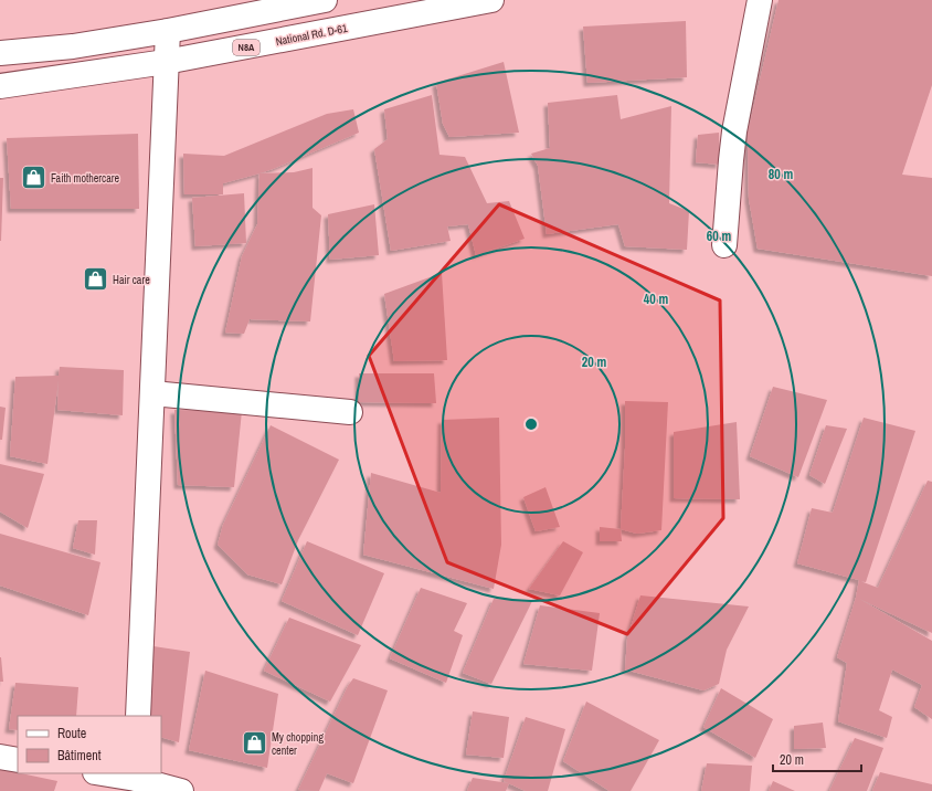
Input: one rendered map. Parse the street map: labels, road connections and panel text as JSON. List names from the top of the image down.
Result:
{
  "streets": {
    "main road": ["National Rd. D-61", "N8A"]
  },
  "places": {
    "shop": ["Faith mothercare", "Hair care", "My chopping center"]
  },
  "legend": ["Route", "Bâtiment"],
  "scale_bar": "20 m",
  "rings": [
    "80 m",
    "60 m",
    "40 m",
    "20 m"
  ]
}
